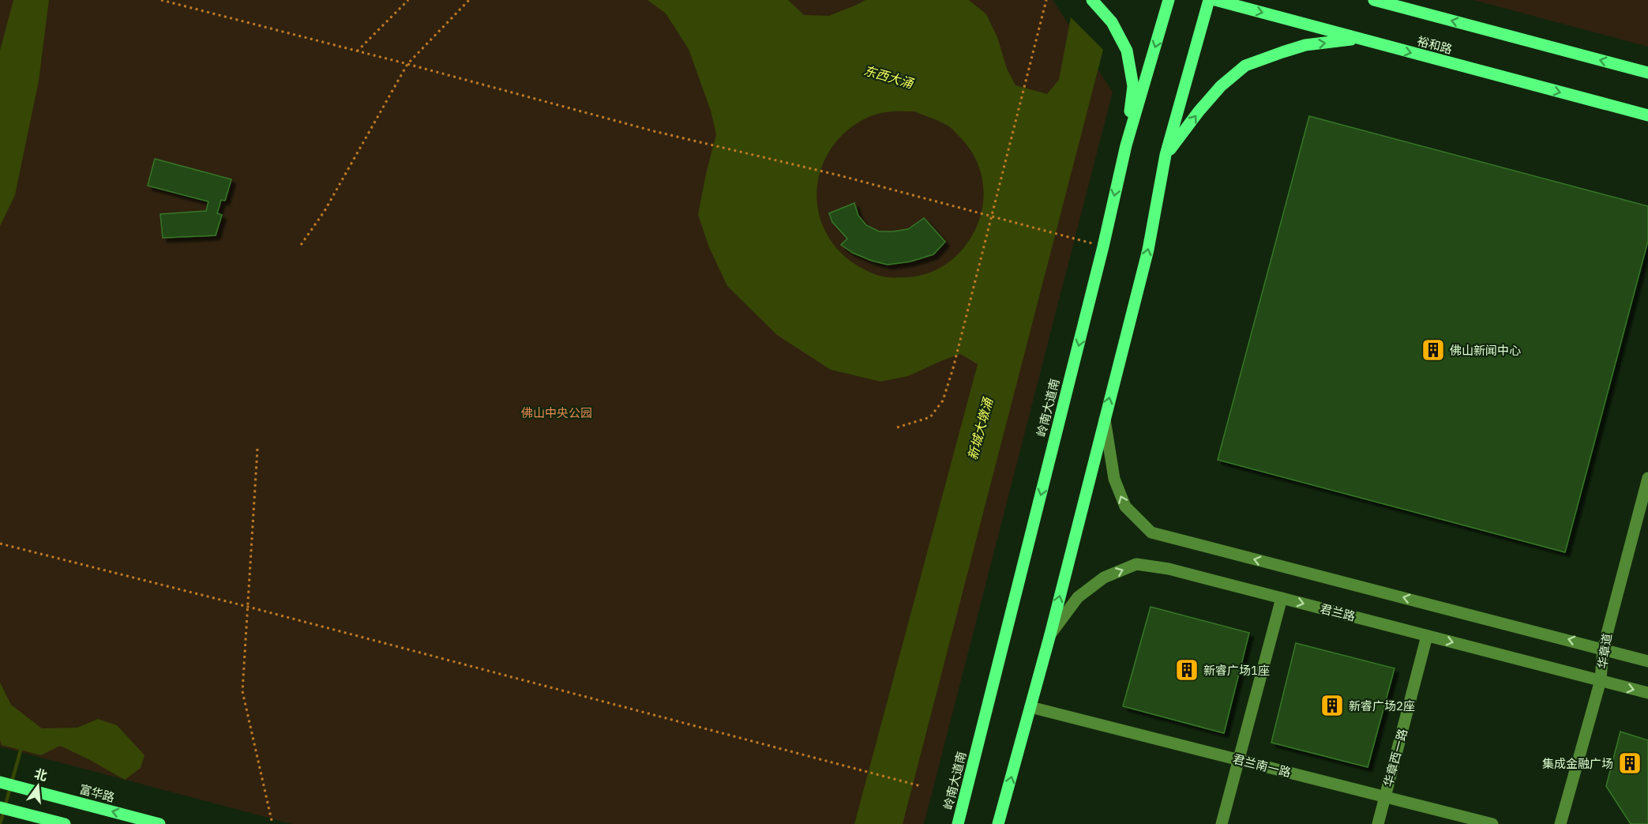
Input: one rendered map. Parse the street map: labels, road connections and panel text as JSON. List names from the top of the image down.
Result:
{
  "streets": {
    "main road": ["裕和路", "岭南大道南", "富华路"],
    "street": [
      "君兰路",
      "华章道",
      "华章西一路",
      "君兰南一路"
    ]
  },
  "crossings": [
    ["君兰路", "华章道"],
    ["君兰路", "华章西一路"],
    ["华章西一路", "君兰南一路"]
  ],
  "one_way": ["君兰路"],
  "water": ["东西大涌", "新城大墩涌"],
  "parks": ["佛山中央公园"],
  "places": {
    "building": [
      "佛山新闻中心",
      "新睿广场1座",
      "新睿广场2座",
      "集成金融广场"
    ]
  },
  "north": "top"
}
